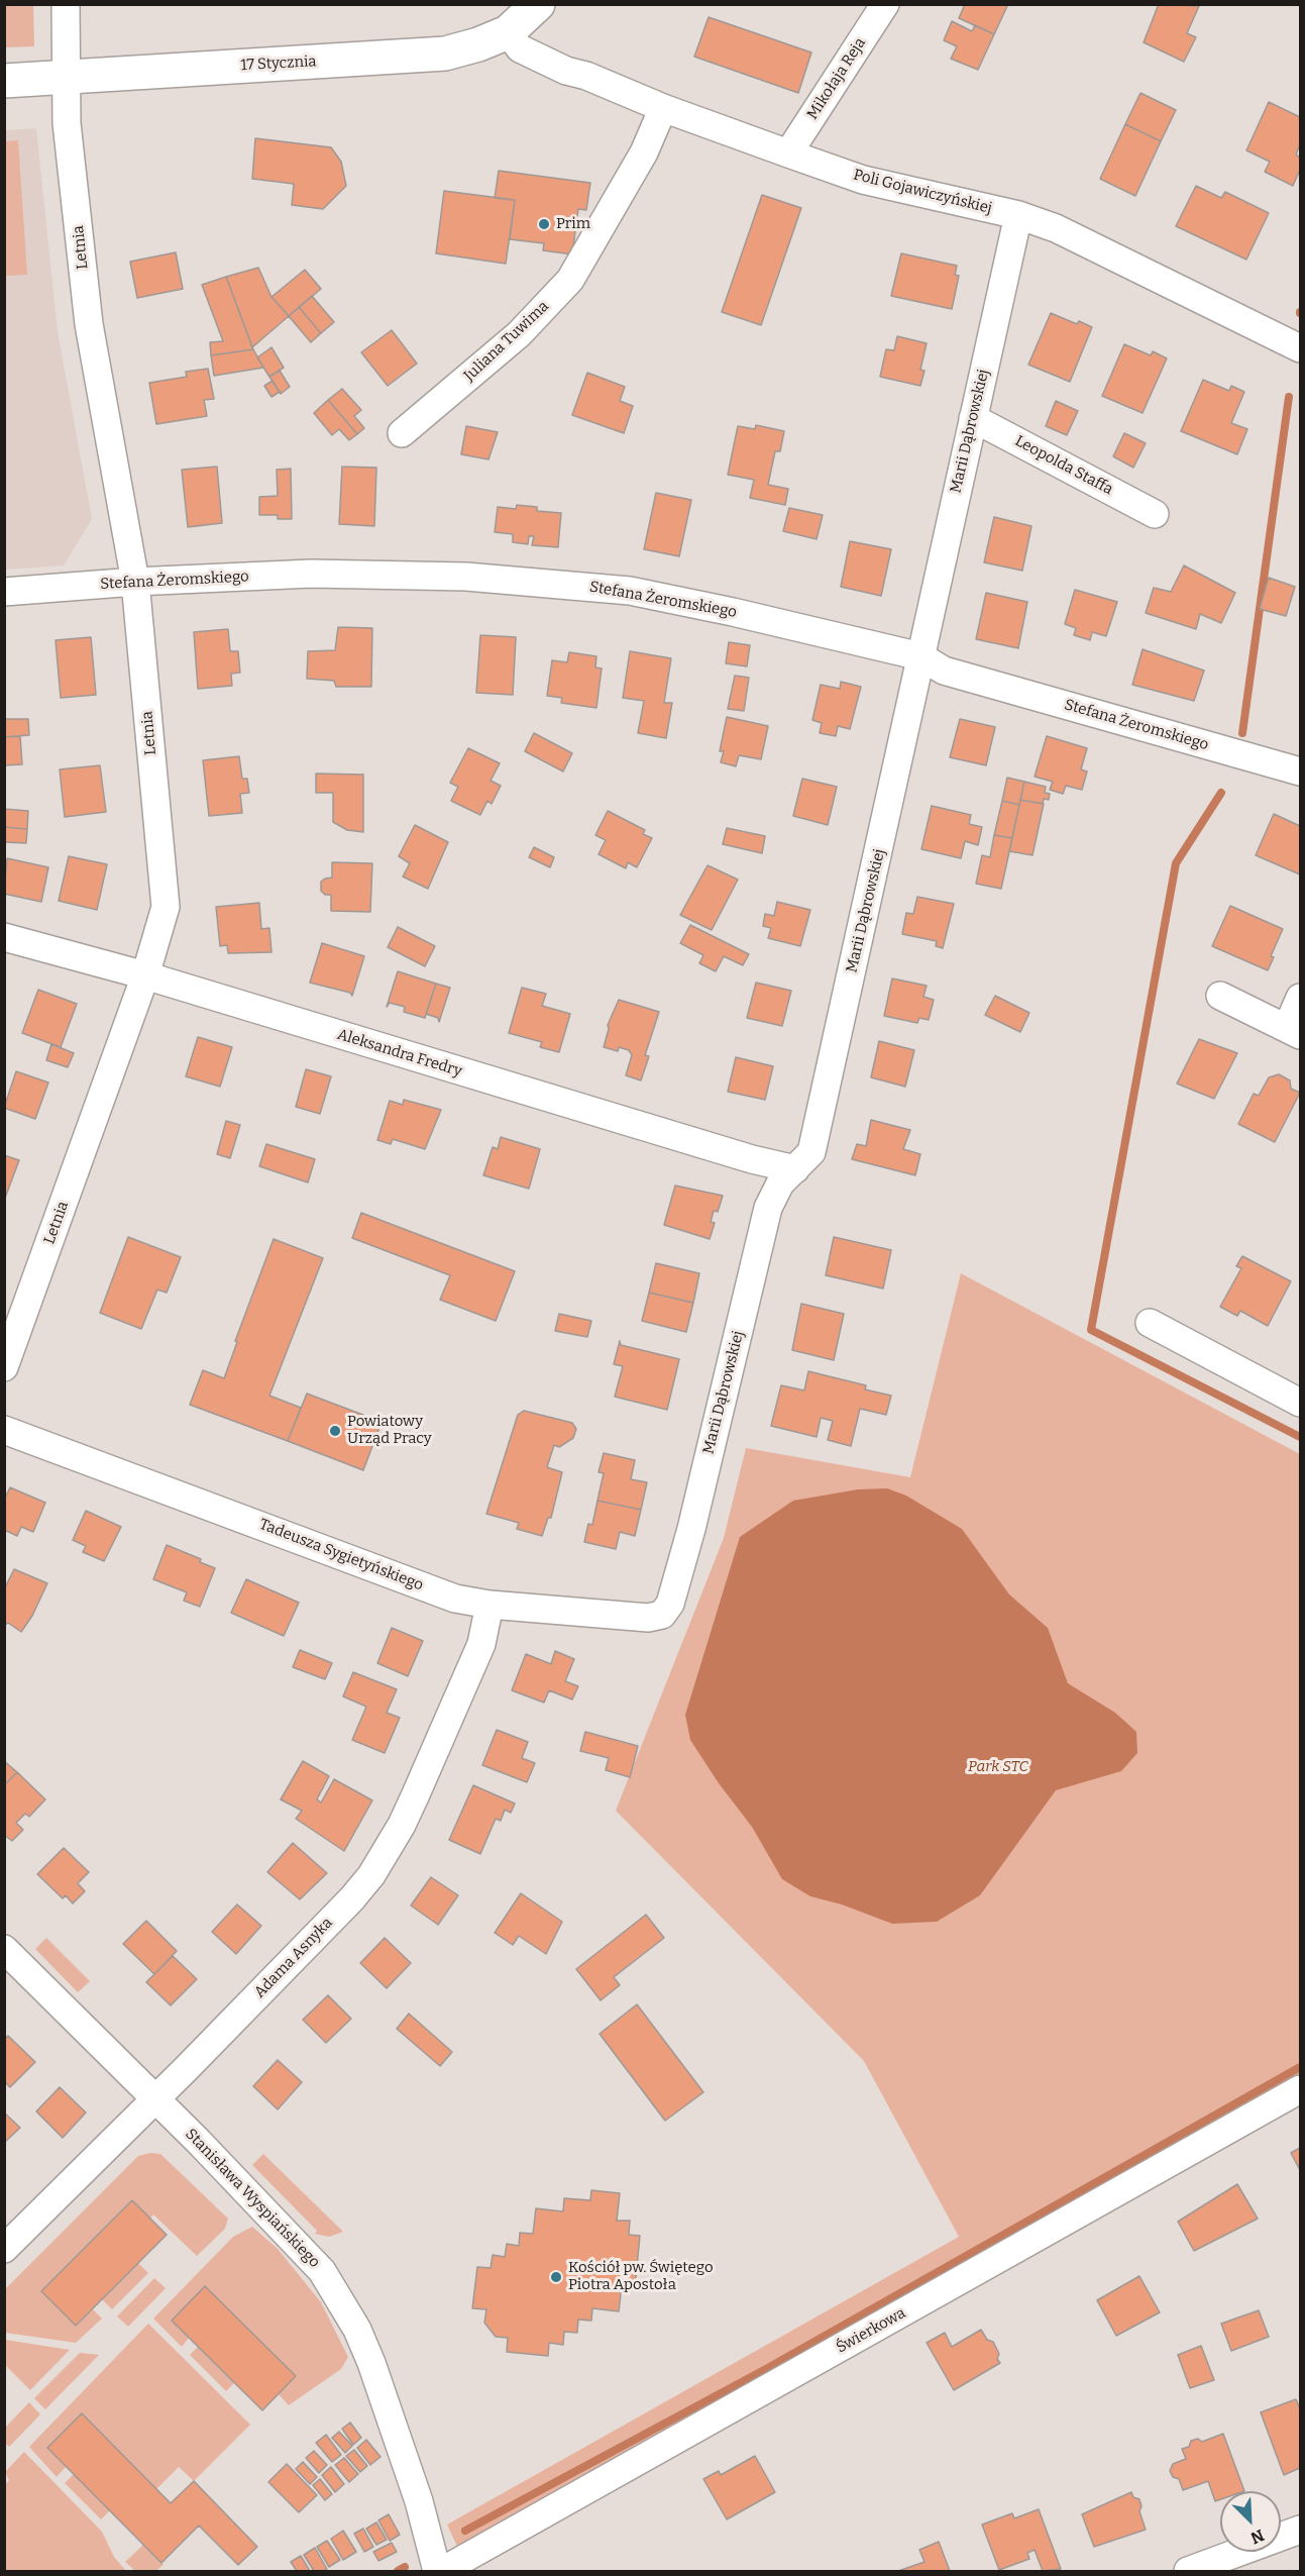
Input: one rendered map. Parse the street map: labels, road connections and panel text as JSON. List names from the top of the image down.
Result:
{
  "streets": {
    "street": [
      "17 Stycznia",
      "Mikołaja Reja",
      "Poli Gojawiczyńskiej",
      "Letnia",
      "Juliana Tuwima",
      "Marii Dąbrowskiej",
      "Leopolda Staffa",
      "Stefana Żeromskiego",
      "Aleksandra Fredry",
      "Tadeusza Sygietyńskiego",
      "Adama Asnyka",
      "Stanisława Wyspiańskiego",
      "Świerkowa"
    ]
  },
  "crossings": [
    ["17 Stycznia", "Poli Gojawiczyńskiej"],
    ["17 Stycznia", "Letnia"],
    ["Mikołaja Reja", "Poli Gojawiczyńskiej"],
    ["Poli Gojawiczyńskiej", "Juliana Tuwima"],
    ["Poli Gojawiczyńskiej", "Marii Dąbrowskiej"],
    ["Letnia", "Stefana Żeromskiego"],
    ["Letnia", "Aleksandra Fredry"],
    ["Marii Dąbrowskiej", "Leopolda Staffa"],
    ["Marii Dąbrowskiej", "Stefana Żeromskiego"],
    ["Marii Dąbrowskiej", "Aleksandra Fredry"],
    ["Marii Dąbrowskiej", "Tadeusza Sygietyńskiego"],
    ["Tadeusza Sygietyńskiego", "Adama Asnyka"],
    ["Adama Asnyka", "Stanisława Wyspiańskiego"]
  ],
  "parks": ["Park STC"],
  "places": ["Prim", "Powiatowy Urząd Pracy", "Kościół pw. Świętego Piotra Apostoła"],
  "north": "bottom right"
}
